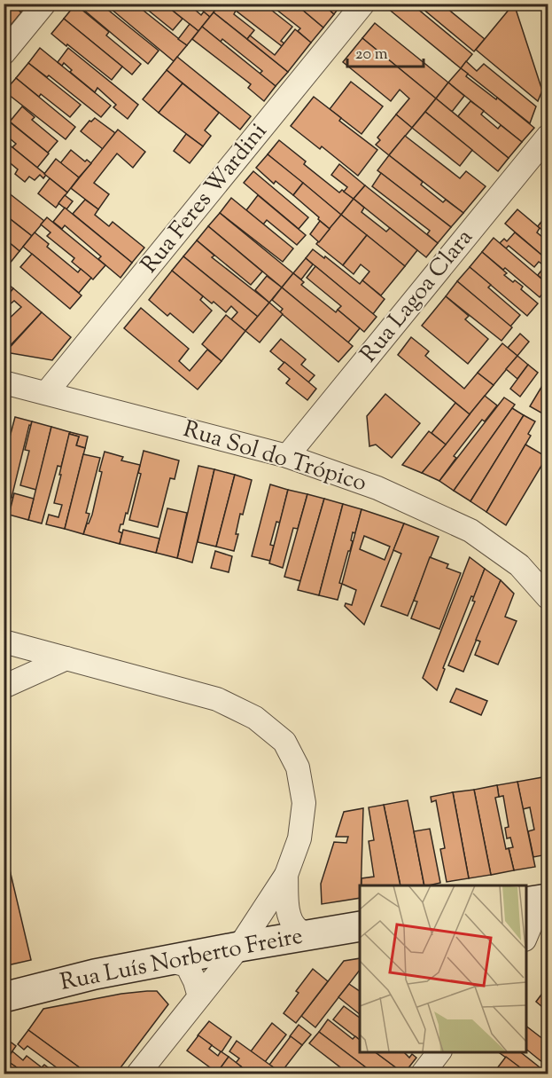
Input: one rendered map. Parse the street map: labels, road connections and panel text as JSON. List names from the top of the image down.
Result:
{
  "streets": {
    "main road": ["Rua Luís Norberto Freire"],
    "street": ["Rua Feres Wardini", "Rua Lagoa Clara", "Rua Sol do Trópico"]
  },
  "crossings": [
    ["Rua Feres Wardini", "Rua Sol do Trópico"],
    ["Rua Lagoa Clara", "Rua Sol do Trópico"]
  ],
  "scale_bar": "20 m"
}
